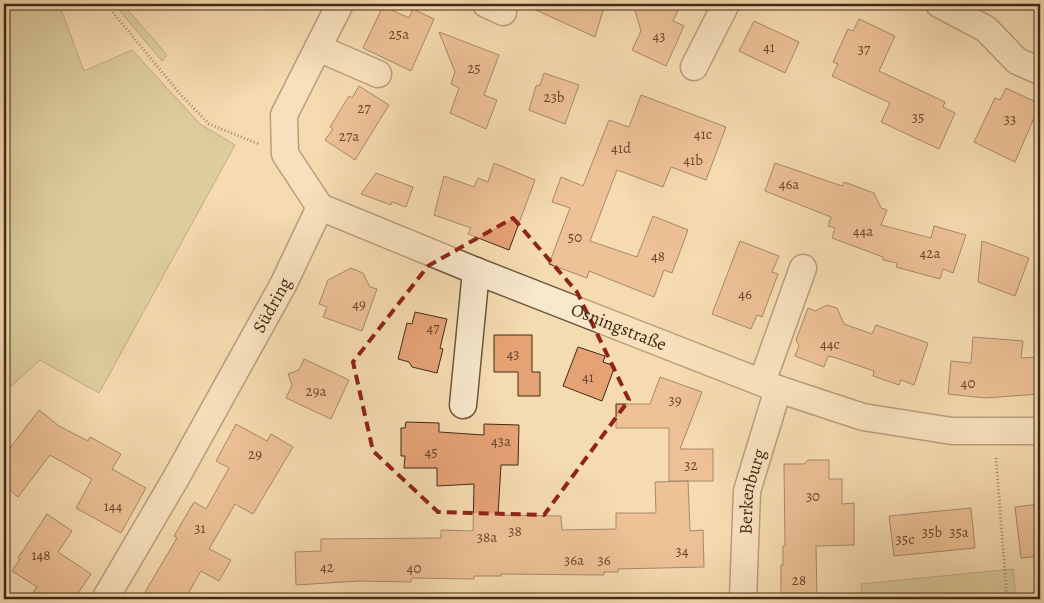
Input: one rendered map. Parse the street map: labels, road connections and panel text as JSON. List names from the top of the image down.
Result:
{
  "streets": {
    "street": ["Südring", "Osningstraße", "Berkenburg"]
  },
  "crossings": [
    ["Südring", "Osningstraße"],
    ["Osningstraße", "Berkenburg"]
  ],
  "house_numbers": [
    "25a",
    "43",
    "41",
    "37",
    "25",
    "23b",
    "27",
    "35",
    "33",
    "41c",
    "27a",
    "41d",
    "41b",
    "46a",
    "44a",
    "50",
    "42a",
    "48",
    "46",
    "49",
    "47",
    "44c",
    "43",
    "41",
    "40",
    "29a",
    "39",
    "43a",
    "45",
    "29",
    "32",
    "30",
    "144",
    "31",
    "38",
    "35b",
    "35a",
    "38a",
    "35c",
    "34",
    "148",
    "36a",
    "36",
    "42",
    "40",
    "28"
  ]
}
